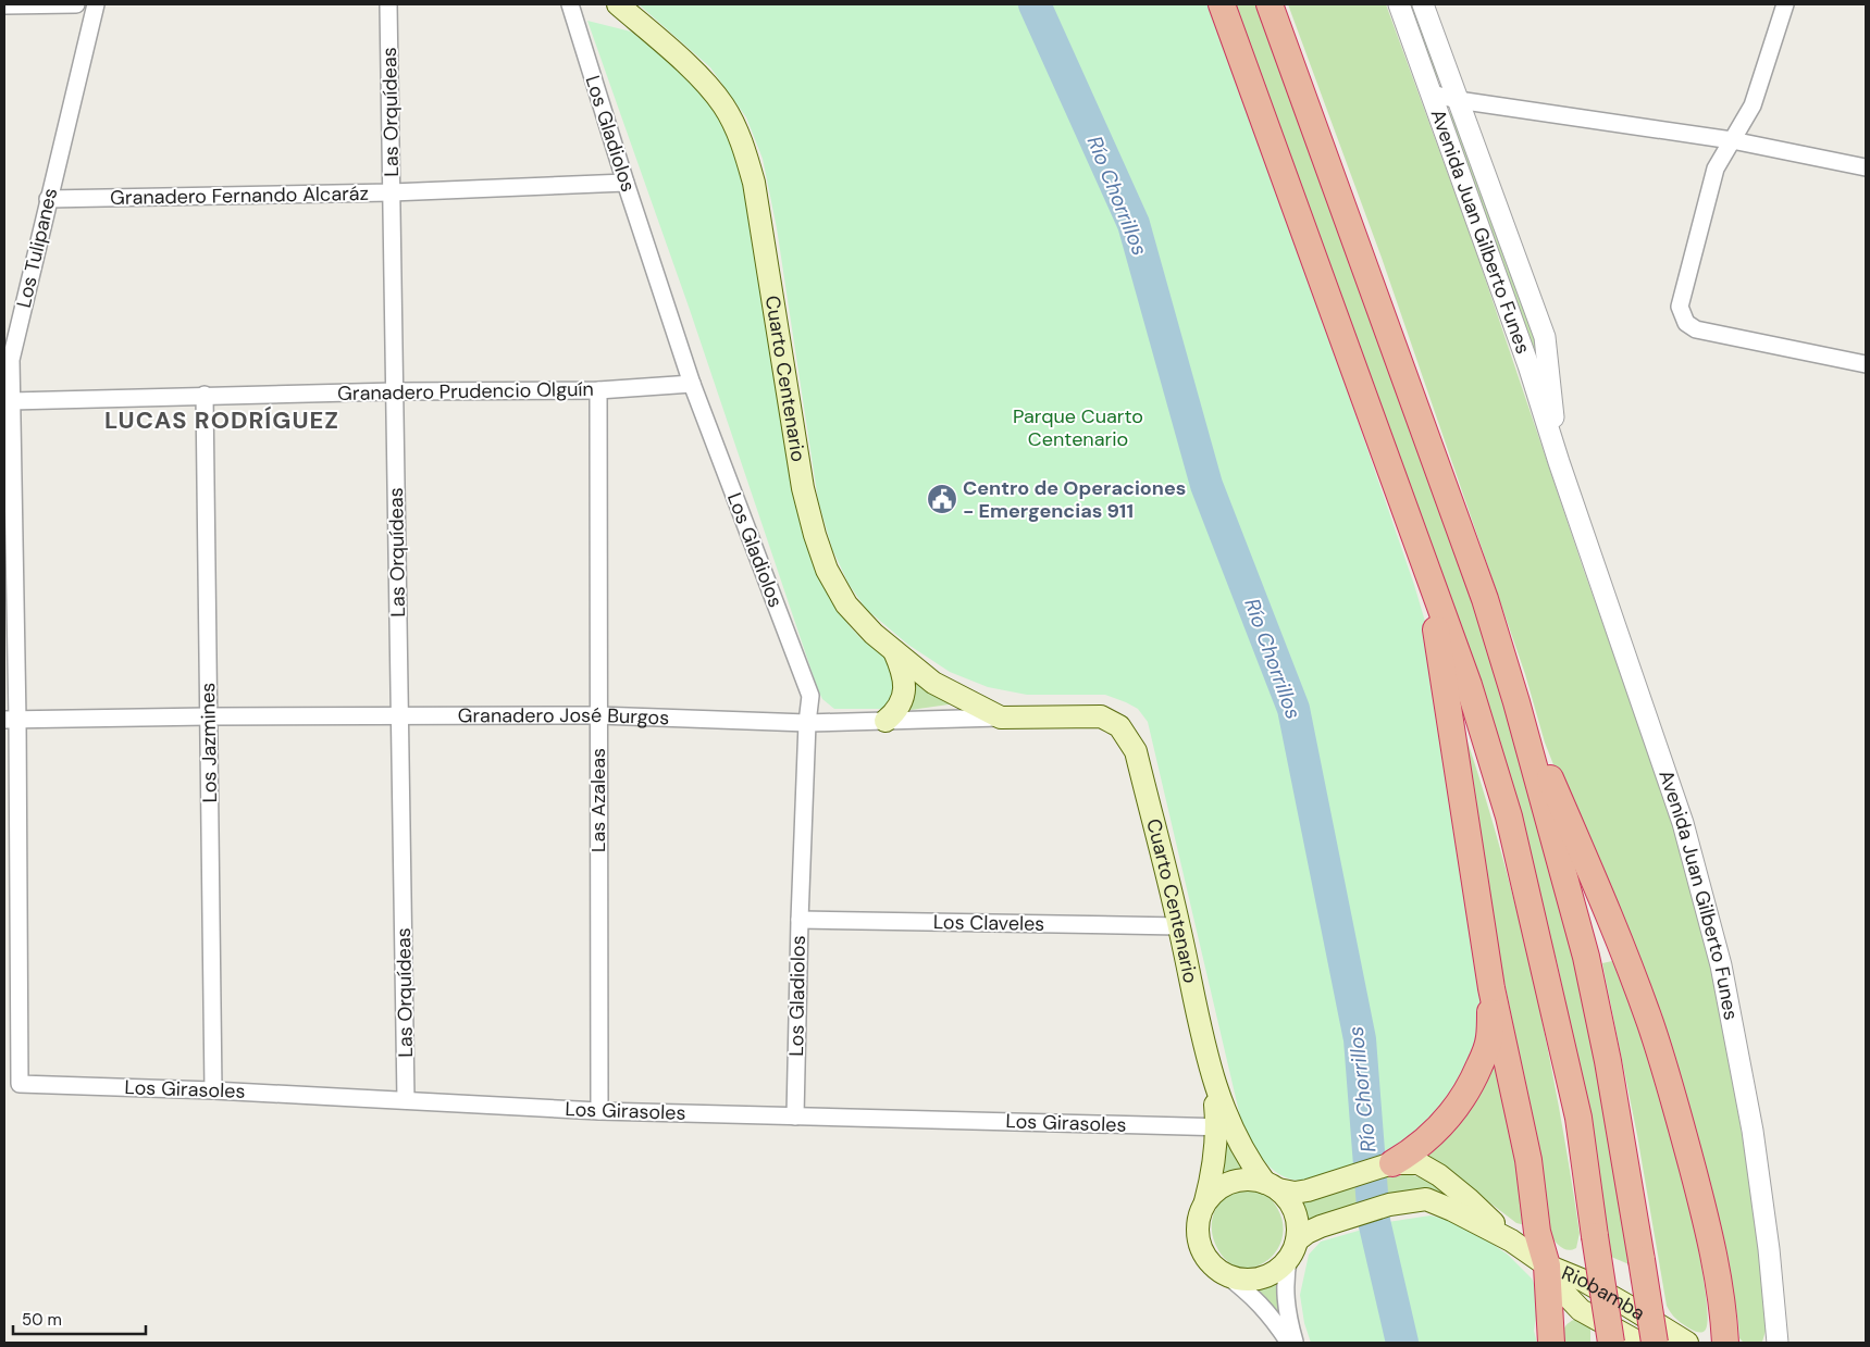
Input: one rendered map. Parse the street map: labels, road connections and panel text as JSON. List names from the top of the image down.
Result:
{
  "streets": {
    "main road": ["Cuarto Centenario", "Granadero José Burgos", "Riobamba"],
    "street": [
      "Las Orquídeas",
      "Los Gladiolos",
      "Granadero Fernando Alcaráz",
      "Avenida Juan Gilberto Funes",
      "Los Tulipanes",
      "Granadero Prudencio Olguín",
      "Los Jazmines",
      "Las Azaleas",
      "Los Claveles",
      "Los Girasoles"
    ]
  },
  "crossings": [
    ["Las Orquídeas", "Granadero Fernando Alcaráz"],
    ["Las Orquídeas", "Granadero Prudencio Olguín"],
    ["Las Orquídeas", "Granadero José Burgos"],
    ["Las Orquídeas", "Los Girasoles"],
    ["Los Gladiolos", "Granadero Fernando Alcaráz"],
    ["Los Gladiolos", "Granadero Prudencio Olguín"],
    ["Los Gladiolos", "Granadero José Burgos"],
    ["Los Gladiolos", "Los Claveles"],
    ["Los Gladiolos", "Los Girasoles"],
    ["Granadero Fernando Alcaráz", "Los Tulipanes"],
    ["Los Tulipanes", "Granadero Prudencio Olguín"],
    ["Los Tulipanes", "Granadero José Burgos"],
    ["Los Tulipanes", "Los Girasoles"],
    ["Cuarto Centenario", "Granadero José Burgos"],
    ["Cuarto Centenario", "Los Claveles"],
    ["Cuarto Centenario", "Los Girasoles"],
    ["Cuarto Centenario", "Riobamba"],
    ["Granadero Prudencio Olguín", "Los Jazmines"],
    ["Granadero Prudencio Olguín", "Las Azaleas"],
    ["Granadero José Burgos", "Los Jazmines"],
    ["Granadero José Burgos", "Las Azaleas"],
    ["Los Jazmines", "Los Girasoles"],
    ["Las Azaleas", "Los Girasoles"]
  ],
  "districts": ["LUCAS RODRÍGUEZ"],
  "water": ["Río Chorrillos"],
  "parks": ["Parque Cuarto Centenario"],
  "places": {
    "public building": ["Centro de Operaciones - Emergencias 911"]
  },
  "scale_bar": "50 m"
}
